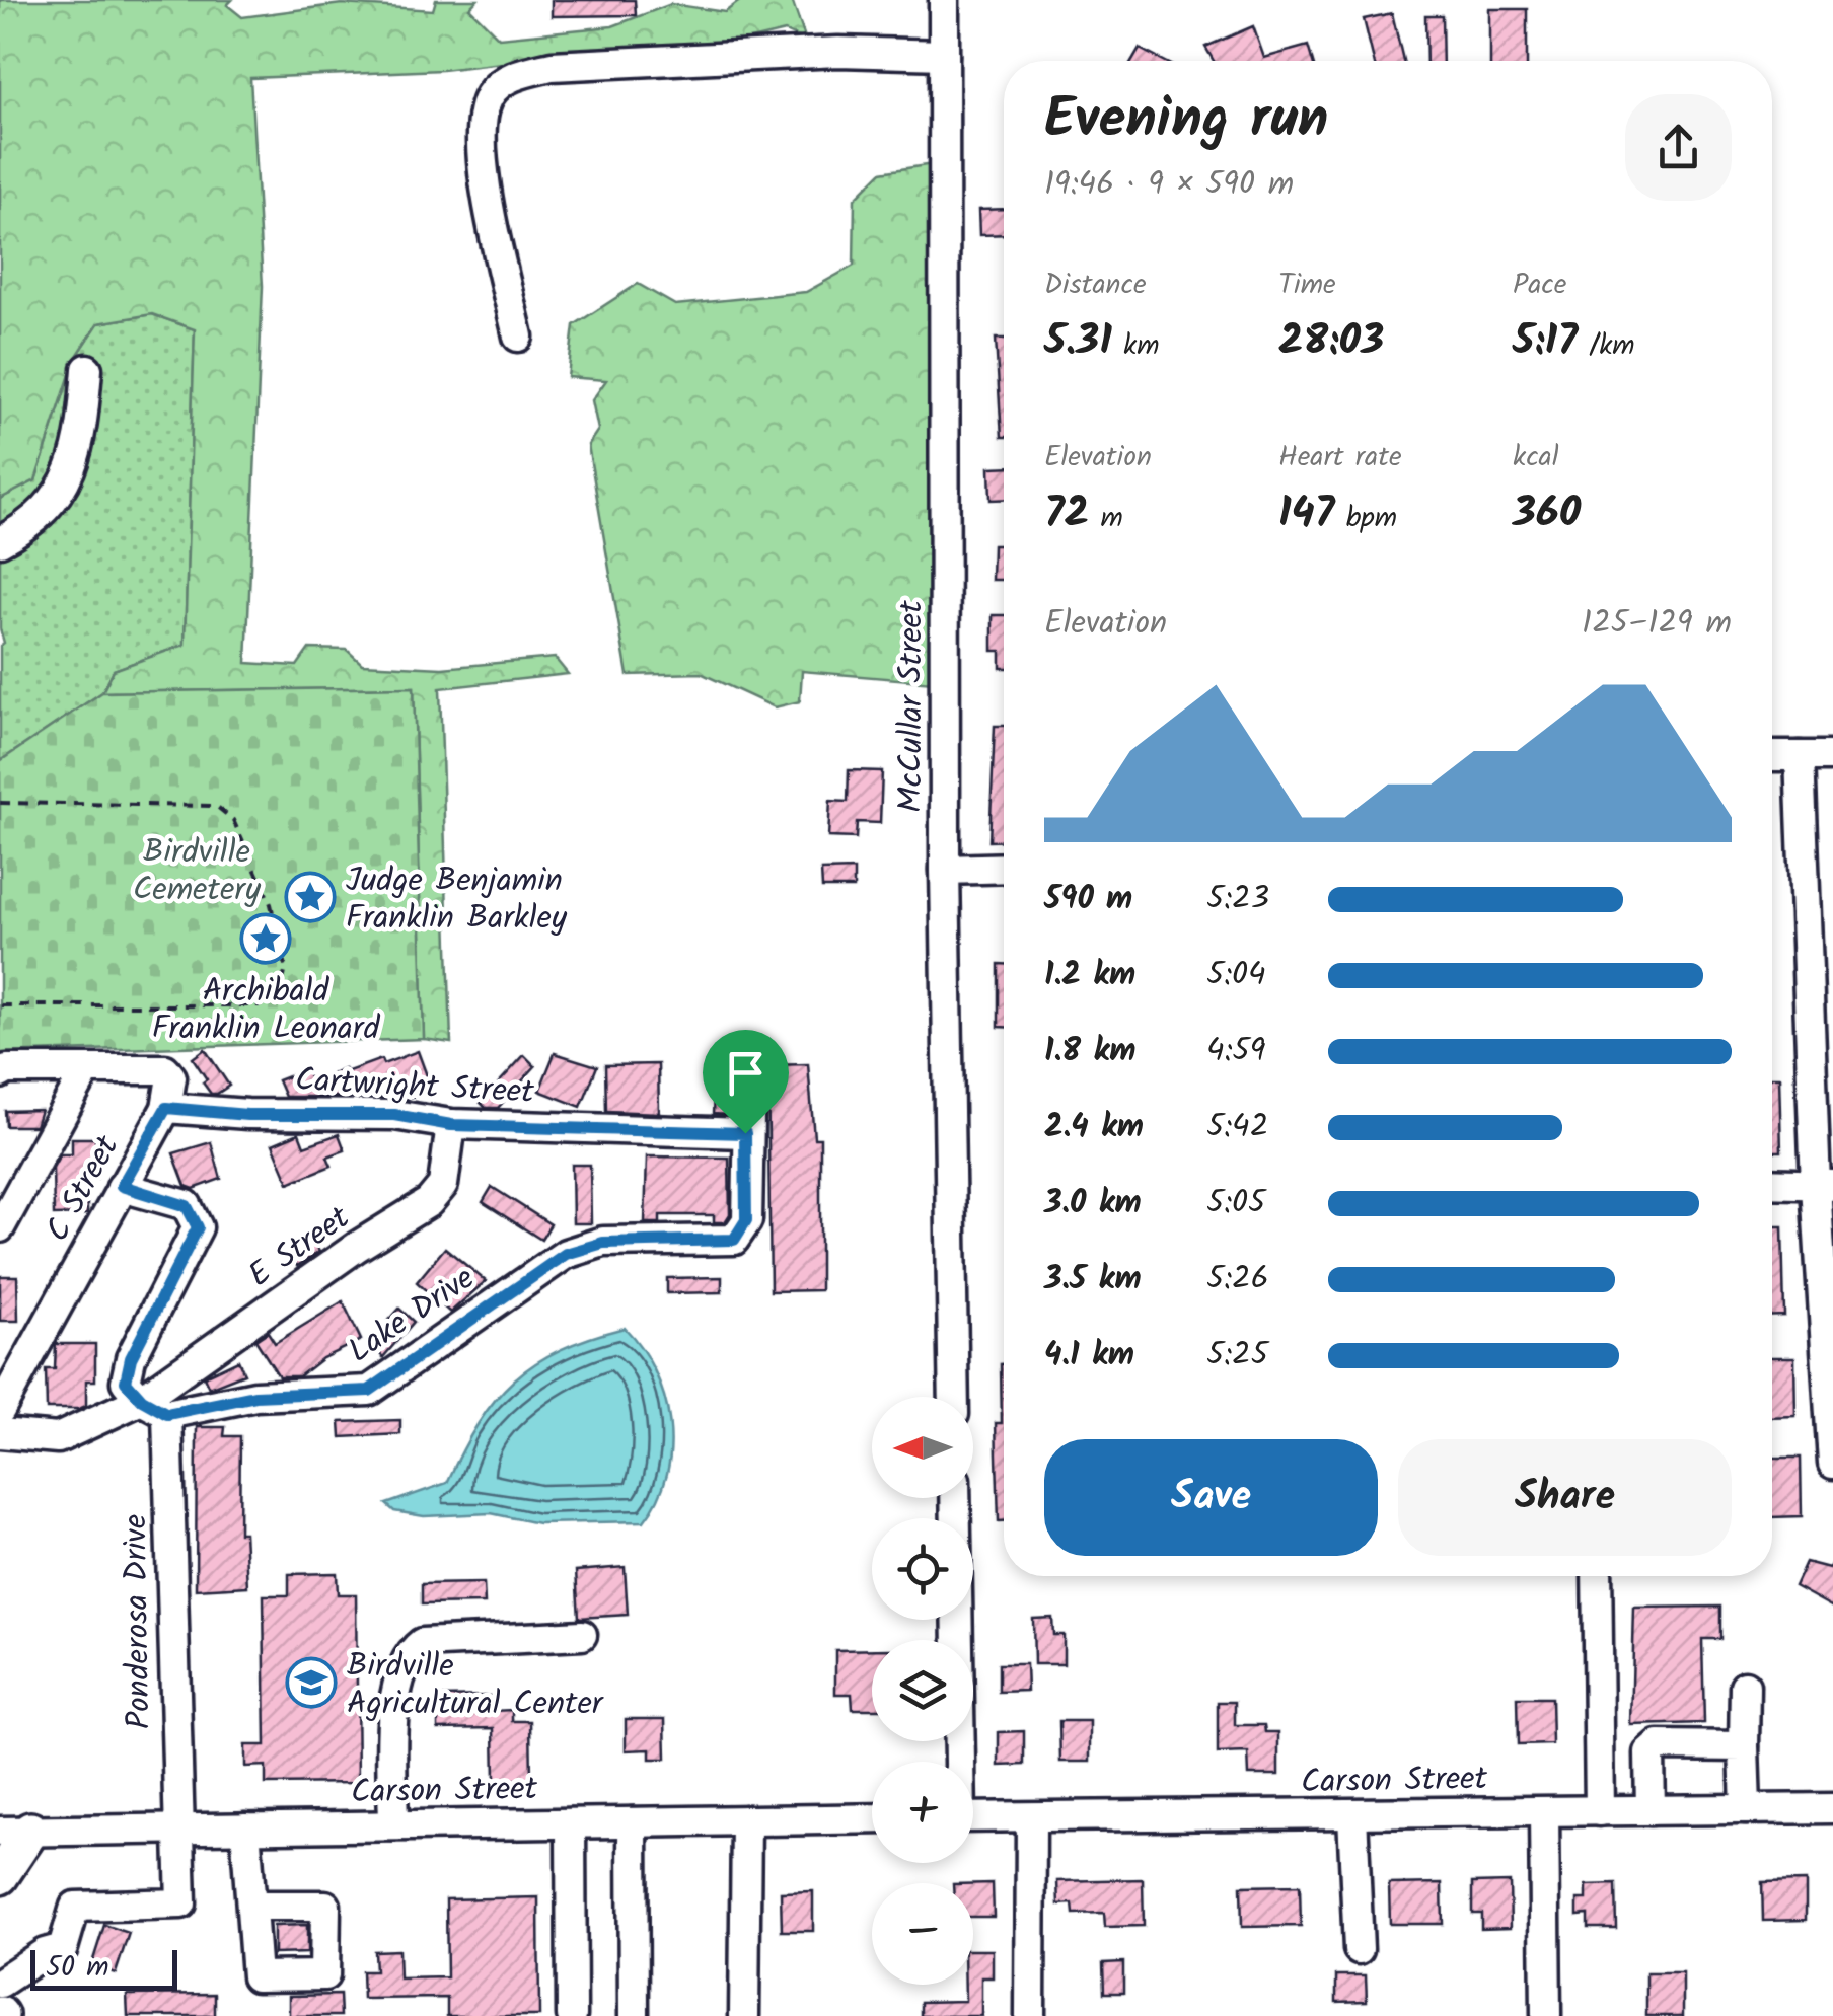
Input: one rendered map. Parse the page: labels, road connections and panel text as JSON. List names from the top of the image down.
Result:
{
  "streets": {
    "street": [
      "McCullar Street",
      "Cartwright Street",
      "C Street",
      "E Street",
      "Lake Drive",
      "Ponderosa Drive",
      "Carson Street"
    ]
  },
  "crossings": [
    ["Cartwright Street", "C Street"],
    ["Cartwright Street", "E Street"],
    ["Cartwright Street", "Lake Drive"],
    ["Lake Drive", "Ponderosa Drive"],
    ["Ponderosa Drive", "Carson Street"]
  ],
  "parks": ["Birdville Cemetery"],
  "places": {
    "place": ["Judge Benjamin Franklin Barkley", "Archibald Franklin Leonard"],
    "school or university": ["Birdville Agricultural Center"]
  },
  "scale_bar": "50 m",
  "north": "left",
  "page": {
    "heading": ["Evening run", "19:46 · 9 × 590 m"],
    "stats": [
      ["Distance", "5.31 km"],
      ["Time", "28:03"],
      ["Pace", "5:17 /km"],
      ["Elevation", "72 m"],
      ["Heart rate", "147 bpm"],
      ["kcal", "360"]
    ],
    "chart": ["Elevation", "125–129 m"],
    "list": [
      {
        "name": "590 m",
        "note": "5:23"
      },
      {
        "name": "1.2 km",
        "note": "5:04"
      },
      {
        "name": "1.8 km",
        "note": "4:59"
      },
      {
        "name": "2.4 km",
        "note": "5:42"
      },
      {
        "name": "3.0 km",
        "note": "5:05"
      },
      {
        "name": "3.5 km",
        "note": "5:26"
      },
      {
        "name": "4.1 km",
        "note": "5:25"
      }
    ],
    "map_buttons": ["+", "−"],
    "buttons": ["Save", "Share"],
    "scale": "50 m"
  }
}
